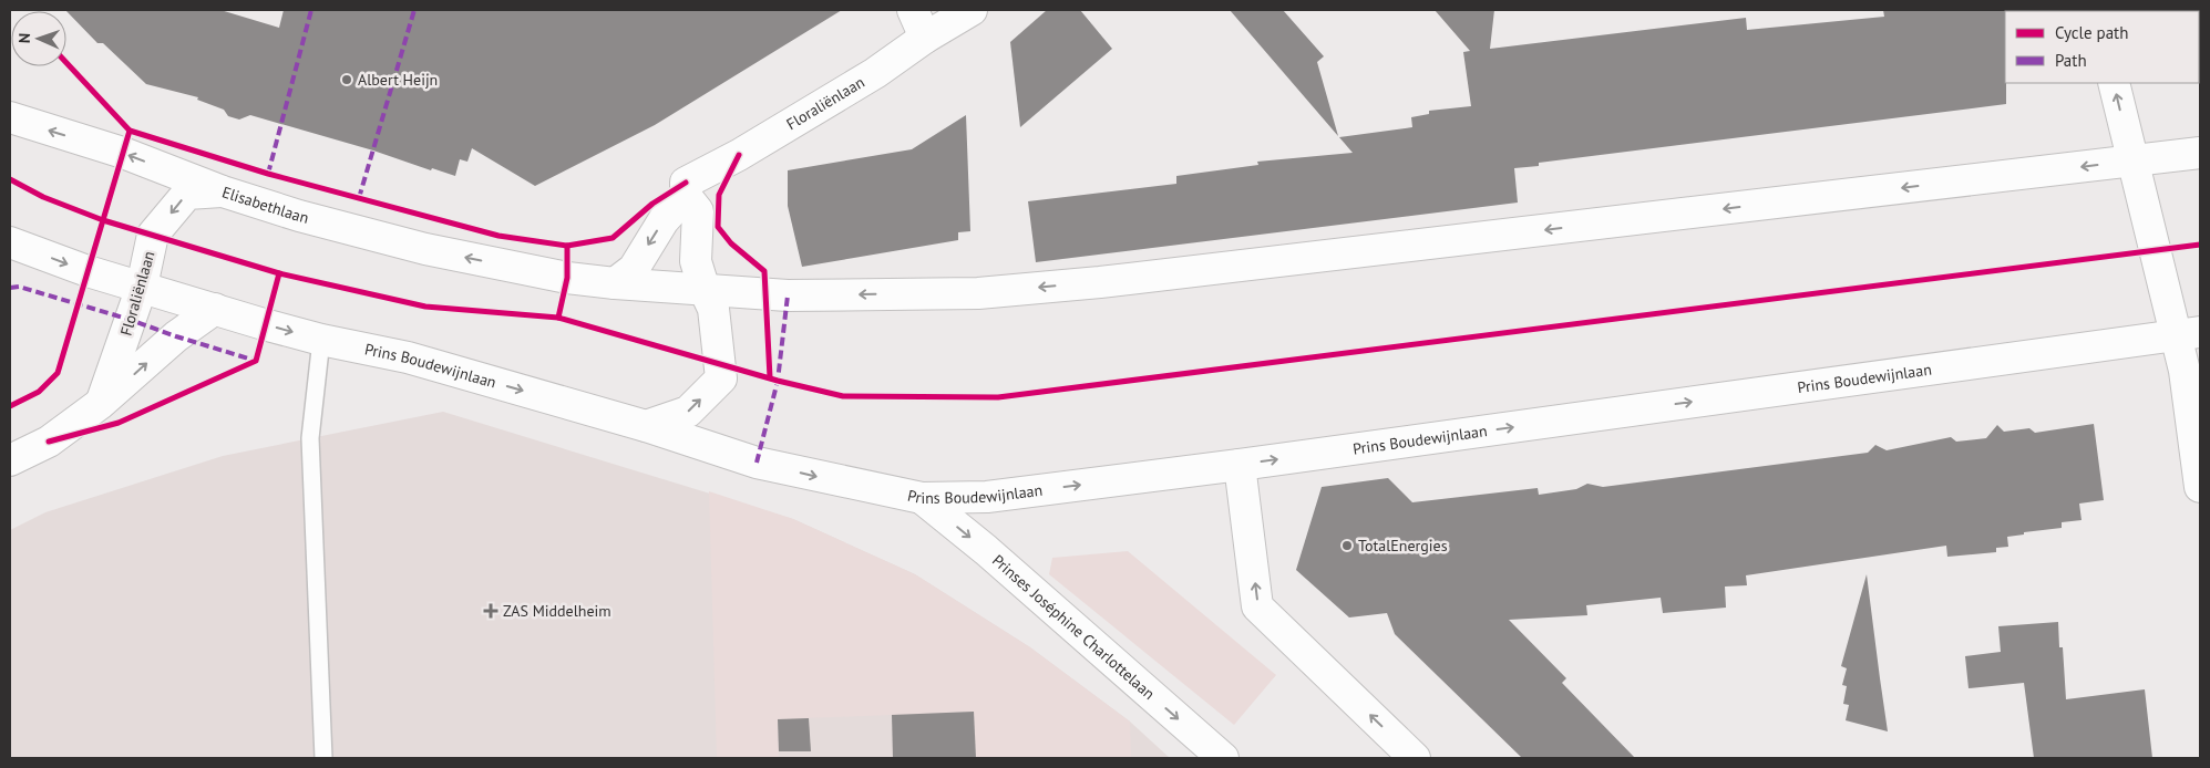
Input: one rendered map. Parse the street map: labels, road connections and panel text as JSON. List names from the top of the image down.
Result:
{
  "streets": {
    "main road": [
      "Floraliënlaan",
      "Elisabethlaan",
      "Prins Boudewijnlaan",
      "Prinses Joséphine Charlottelaan"
    ]
  },
  "crossings": [
    ["Floraliënlaan", "Elisabethlaan"],
    ["Prins Boudewijnlaan", "Prinses Joséphine Charlottelaan"]
  ],
  "one_way": ["Prinses Joséphine Charlottelaan"],
  "places": {
    "other": ["Albert Heijn", "TotalEnergies"],
    "health": ["ZAS Middelheim"]
  },
  "legend": ["Cycle path", "Path"],
  "north": "left"
}
